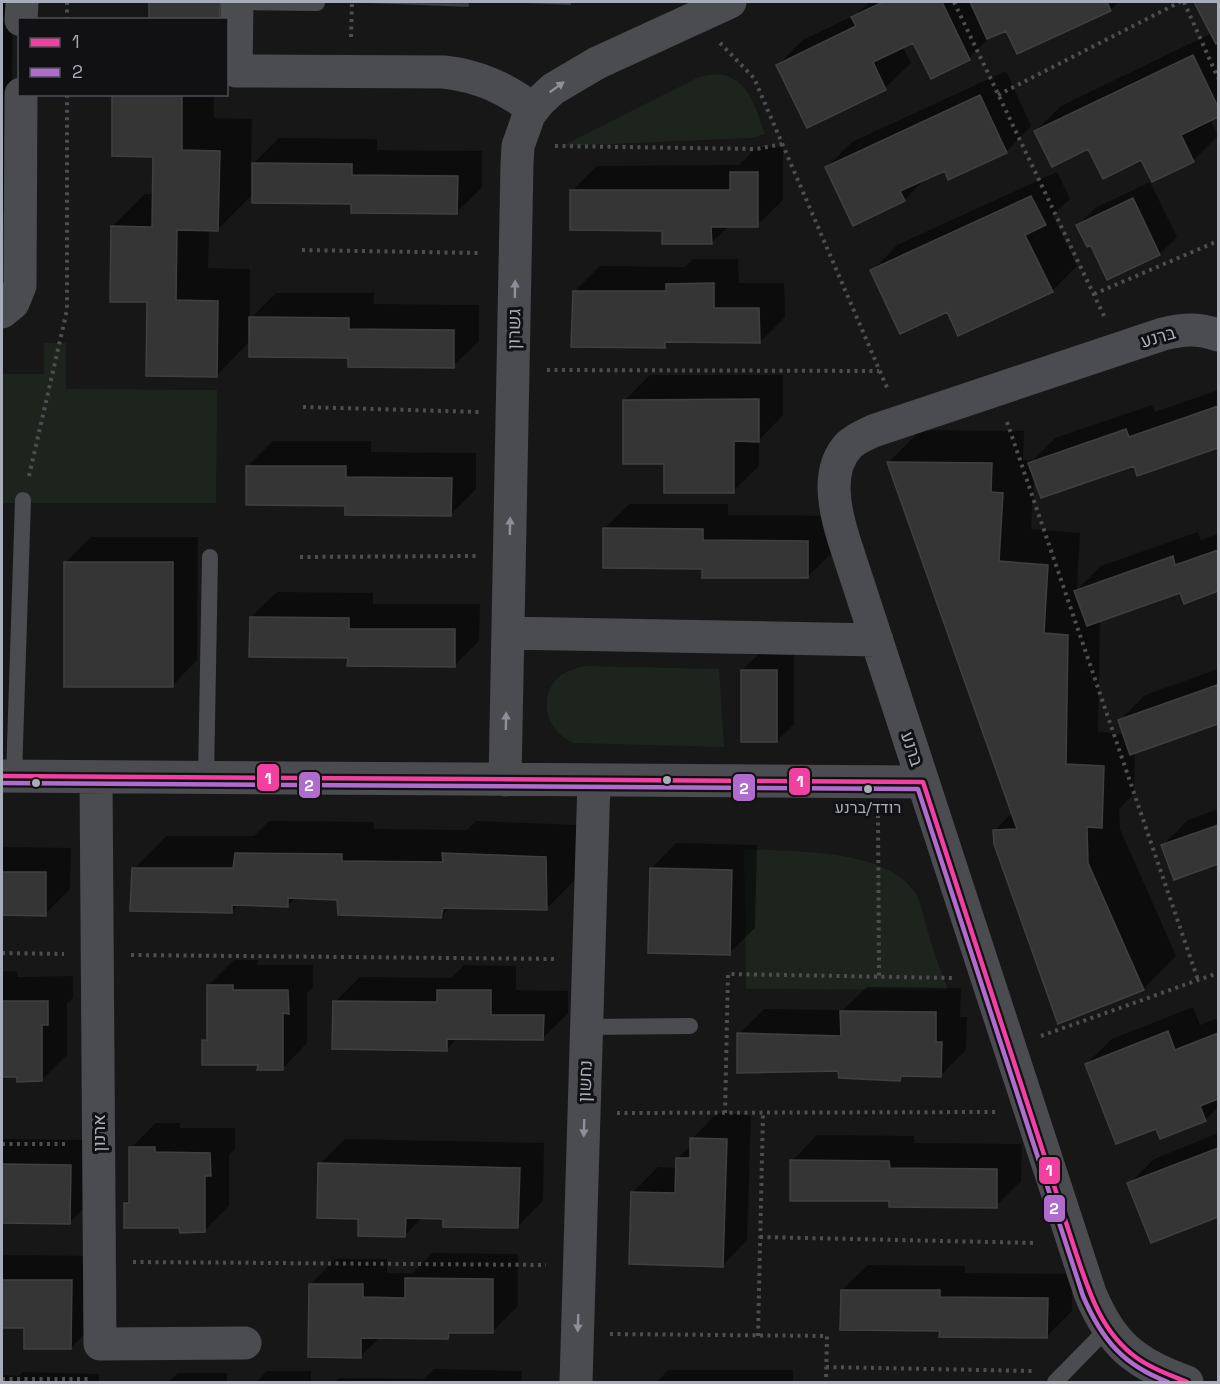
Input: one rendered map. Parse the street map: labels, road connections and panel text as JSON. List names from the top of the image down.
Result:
{
  "streets": {
    "street": [
      "גשרון",
      "ברנע",
      "נחשון",
      "ארנון"
    ]
  },
  "one_way": ["גשרון", "נחשון"],
  "places": ["רודד/ברנע"],
  "lines": ["transit line 1", "transit line 2"],
  "legend": ["1", "2"]
}
